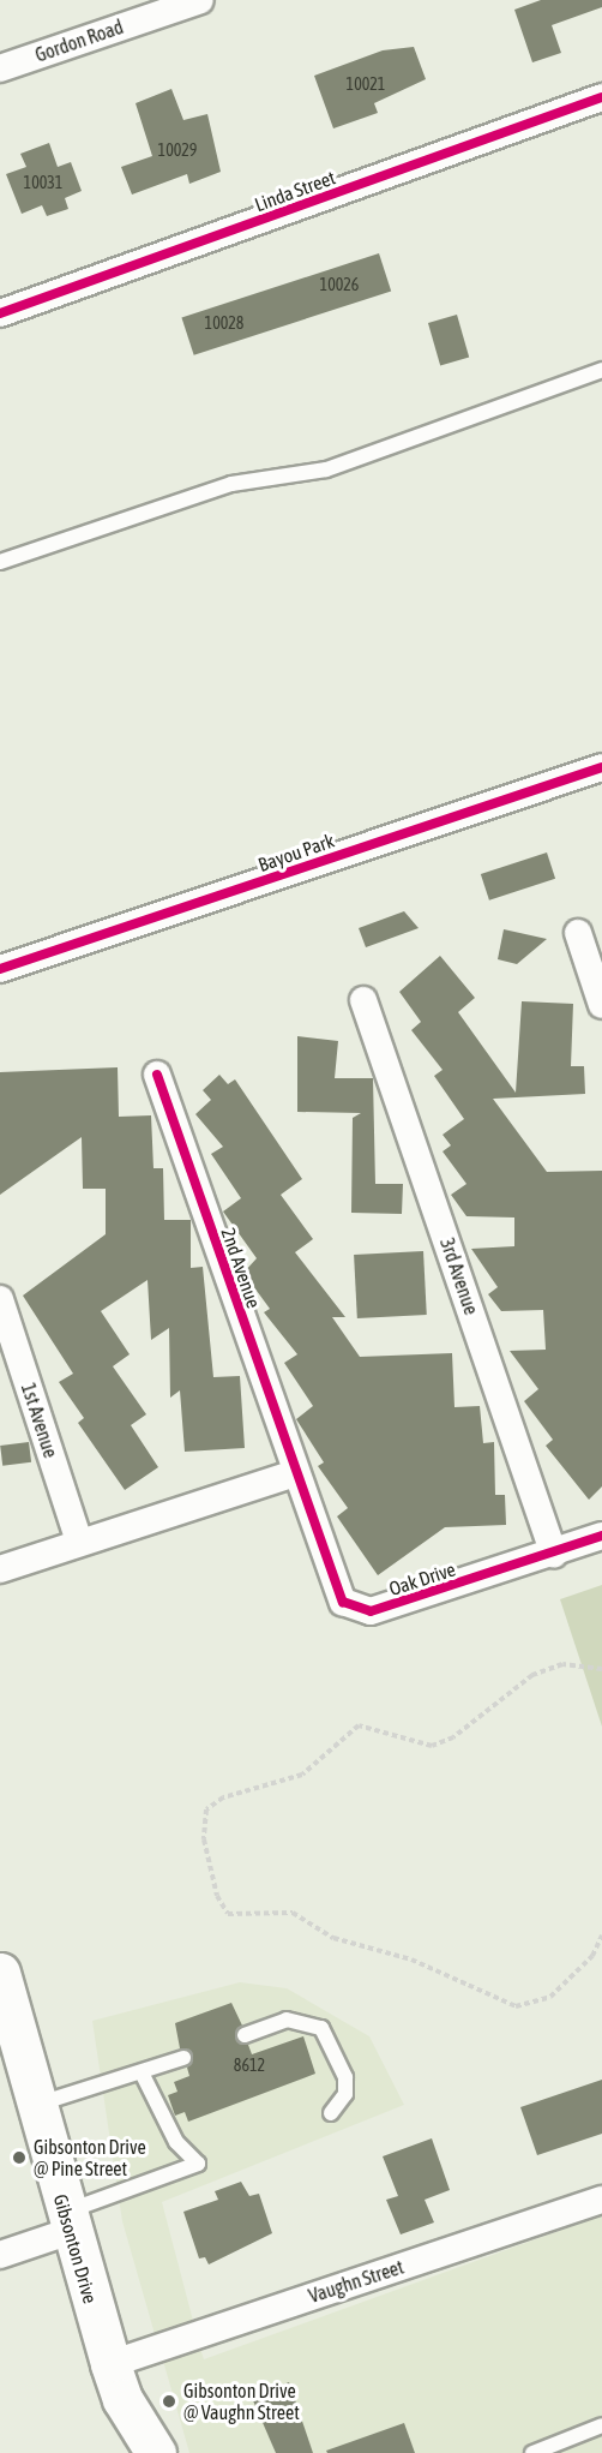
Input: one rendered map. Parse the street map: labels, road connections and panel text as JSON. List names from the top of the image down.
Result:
{
  "streets": {
    "main road": ["Gibsonton Drive"],
    "street": [
      "Gordon Road",
      "Linda Street",
      "Bayou Park",
      "2nd Avenue",
      "3rd Avenue",
      "1st Avenue",
      "Oak Drive",
      "Vaughn Street"
    ]
  },
  "crossings": [
    ["2nd Avenue", "Oak Drive"],
    ["3rd Avenue", "Oak Drive"],
    ["Gibsonton Drive", "Vaughn Street"]
  ],
  "places": ["Gibsonton Drive @ Pine Street", "Gibsonton Drive @ Vaughn Street"],
  "house_numbers": [
    "10021",
    "10029",
    "10031",
    "10026",
    "10028",
    "8612"
  ]
}
